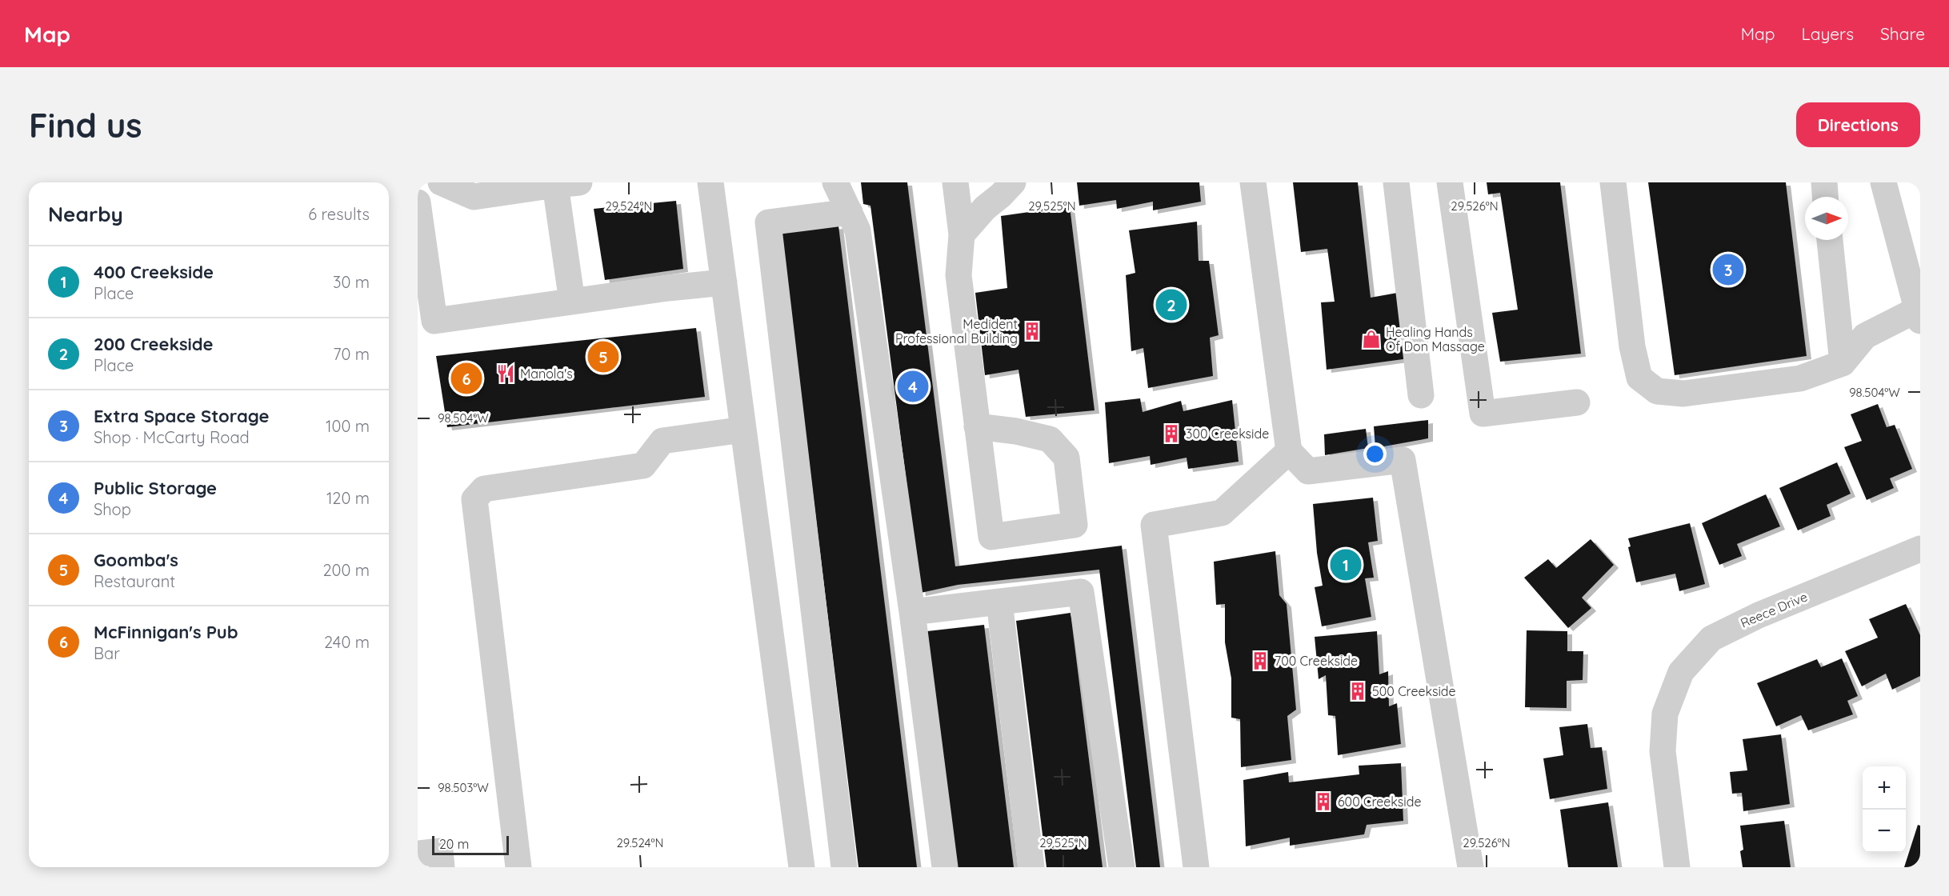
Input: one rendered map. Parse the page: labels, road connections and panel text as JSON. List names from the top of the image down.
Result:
{
  "streets": {
    "street": ["Reece Drive"]
  },
  "places": {
    "building": [
      "Medident Professional Building",
      "300 Creekside",
      "700 Creekside",
      "500 Creekside",
      "600 Creekside"
    ],
    "shop": ["Healing Hands Of Don Massage"],
    "restaurant": ["Manola's"]
  },
  "scale_bar": "20 m",
  "north": "right",
  "page": {
    "header": "Map",
    "nav": ["Map", "Layers", "Share"],
    "buttons": "Directions",
    "title": "Find us",
    "heading": ["Nearby", "6 results"],
    "list": [
      {
        "mark": "1",
        "name": "400 Creekside",
        "note": "Place",
        "value": "30 m"
      },
      {
        "mark": "2",
        "name": "200 Creekside",
        "note": "Place",
        "value": "70 m"
      },
      {
        "mark": "3",
        "name": "Extra Space Storage",
        "note": "Shop · McCarty Road",
        "value": "100 m"
      },
      {
        "mark": "4",
        "name": "Public Storage",
        "note": "Shop",
        "value": "120 m"
      },
      {
        "mark": "5",
        "name": "Goomba's",
        "note": "Restaurant",
        "value": "200 m"
      },
      {
        "mark": "6",
        "name": "McFinnigan's Pub",
        "note": "Bar",
        "value": "240 m"
      }
    ],
    "pins": [
      "3",
      "2",
      "5",
      "6",
      "4",
      "1"
    ],
    "map_buttons": ["+", "−"],
    "scale": "20 m"
  },
  "coordinates": [
    "29.524°N",
    "29.525°N",
    "29.526°N",
    "98.504°W",
    "98.503°W"
  ]
}
